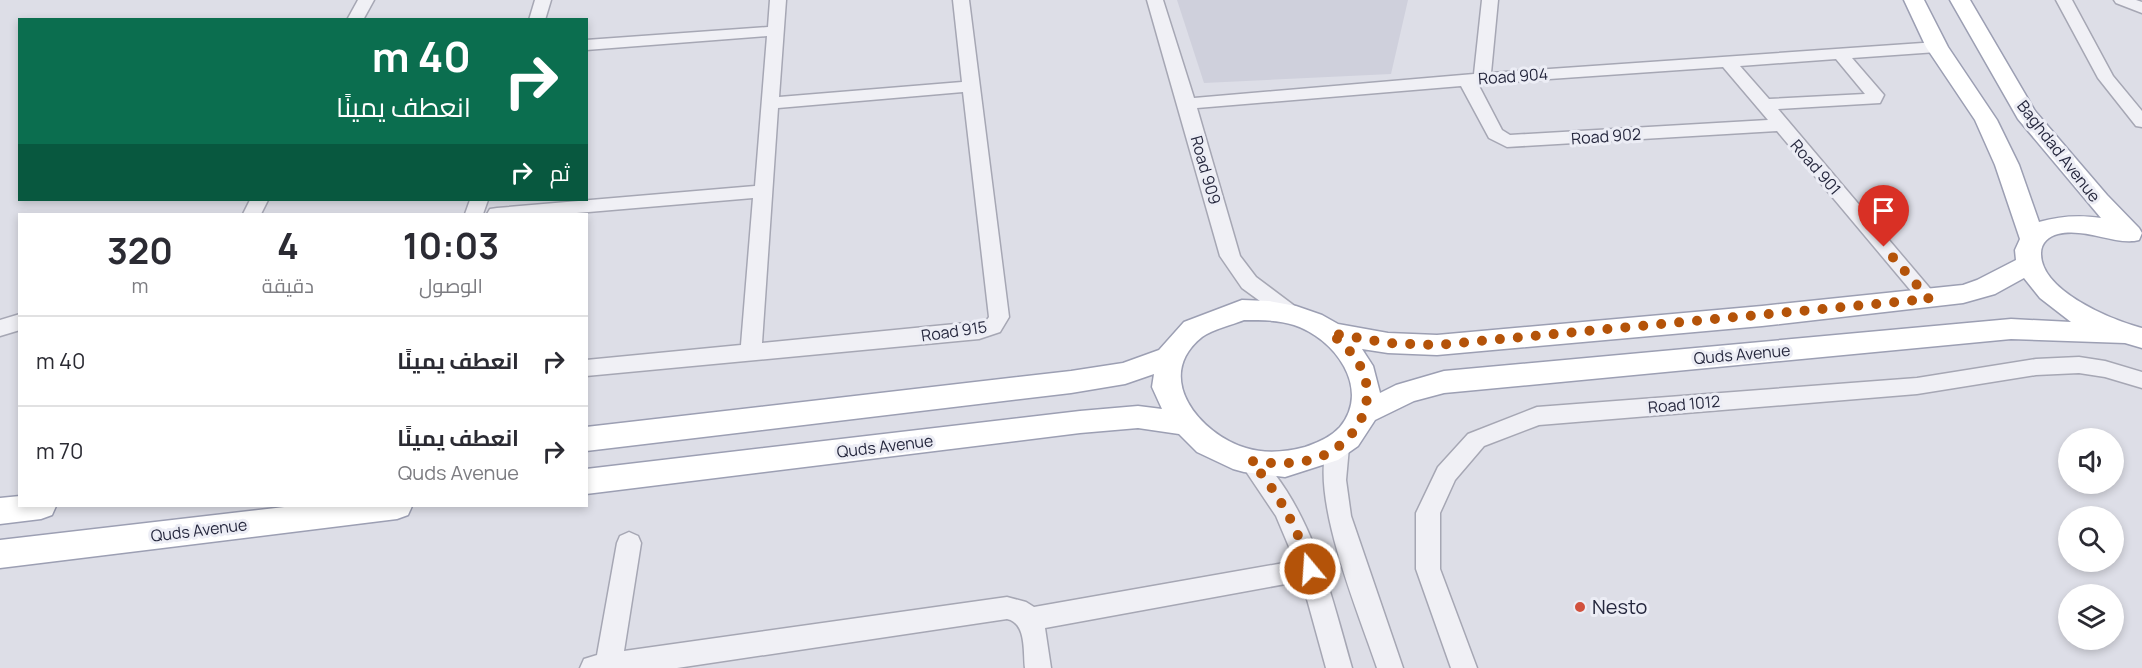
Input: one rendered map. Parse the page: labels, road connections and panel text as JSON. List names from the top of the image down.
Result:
{
  "streets": {
    "main road": ["Baghdad Avenue", "Quds Avenue"],
    "street": [
      "Road 904",
      "Road 902",
      "Road 901",
      "Road 909",
      "Road 915",
      "Road 1012"
    ]
  },
  "crossings": [
    ["Road 904", "Road 902"],
    ["Road 904", "Road 901"],
    ["Road 904", "Road 909"],
    ["Road 902", "Road 901"],
    ["Road 909", "Quds Avenue"]
  ],
  "places": ["Nesto"],
  "page": {
    "turn": ["40 m", "انعطف يمينًا"],
    "then": "ثم",
    "eta": [
      "10:03",
      "الوصول",
      "4",
      "دقيقة",
      "320",
      "m"
    ],
    "list": [
      {
        "name": "انعطف يمينًا",
        "value": "40 m"
      },
      {
        "name": "انعطف يمينًا",
        "note": "Quds Avenue",
        "value": "70 m"
      }
    ]
  }
}
